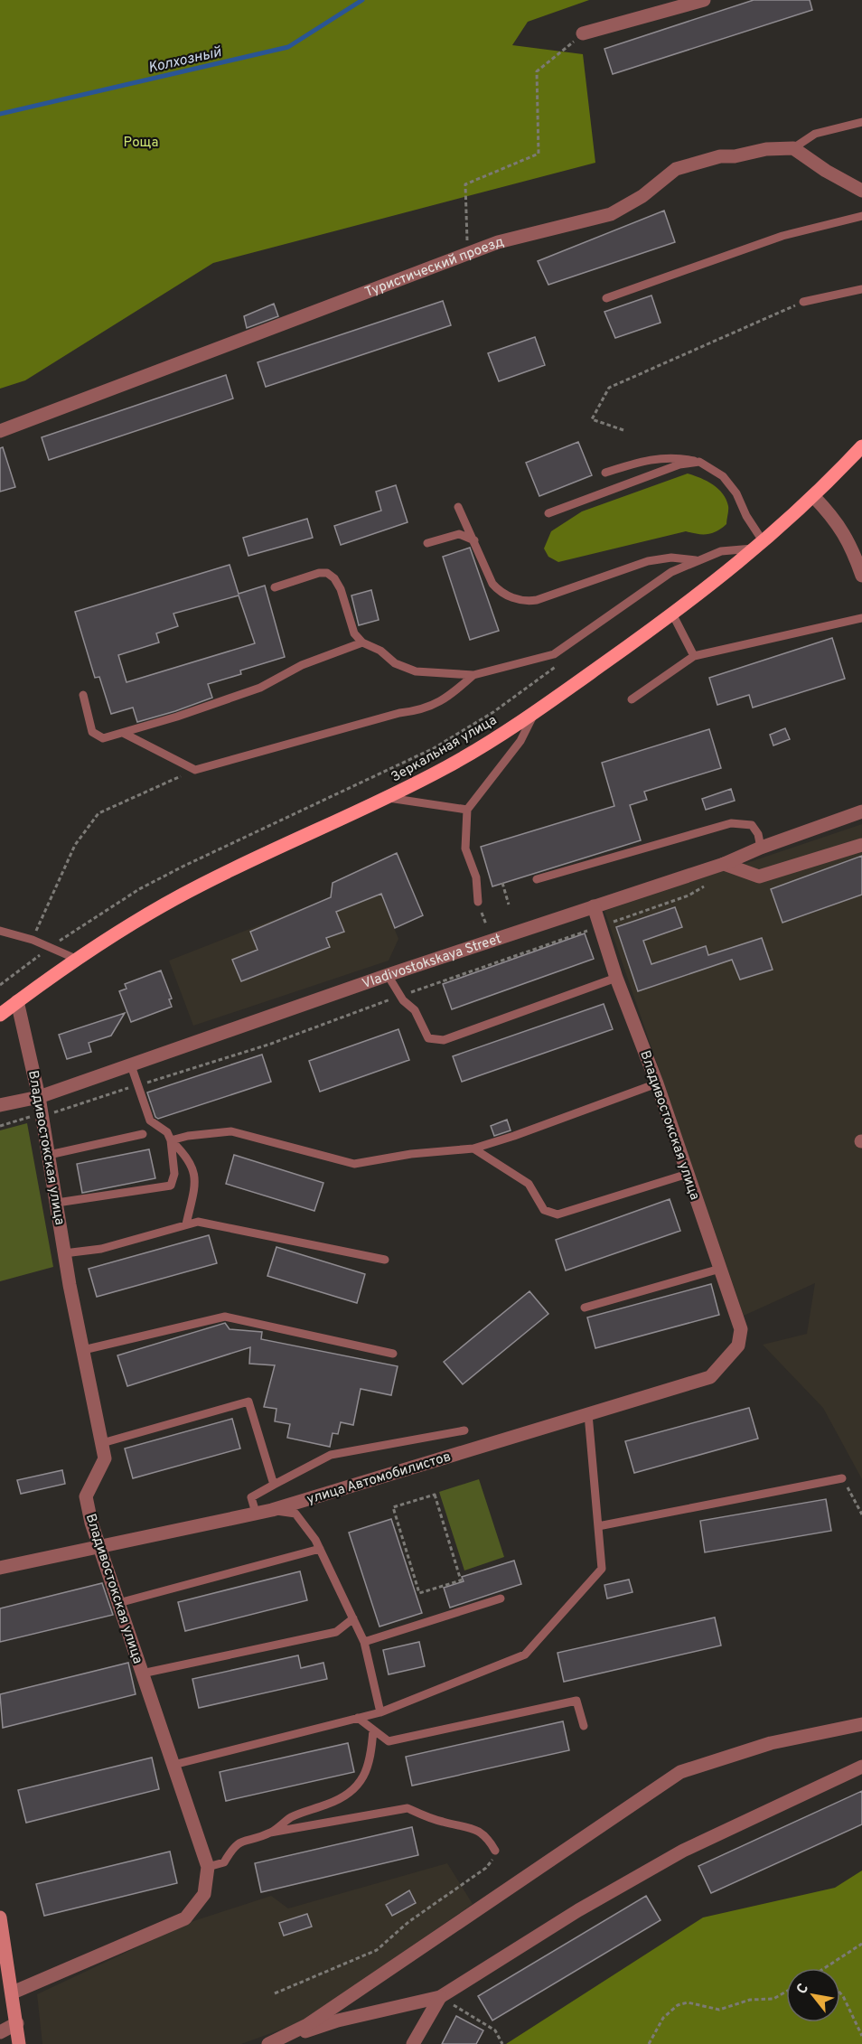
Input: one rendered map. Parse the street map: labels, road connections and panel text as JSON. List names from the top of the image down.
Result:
{
  "streets": {
    "main road": ["Зеркальная улица"],
    "street": [
      "Туристический проезд",
      "Vladivostokskaya Street",
      "Владивостокская улица",
      "улица Автомобилистов"
    ]
  },
  "crossings": [
    ["Зеркальная улица", "Владивостокская улица"],
    ["Vladivostokskaya Street", "Владивостокская улица"],
    ["Владивостокская улица", "улица Автомобилистов"]
  ],
  "water": ["Колхозный"],
  "parks": ["Роща"],
  "north": "top left"
}
